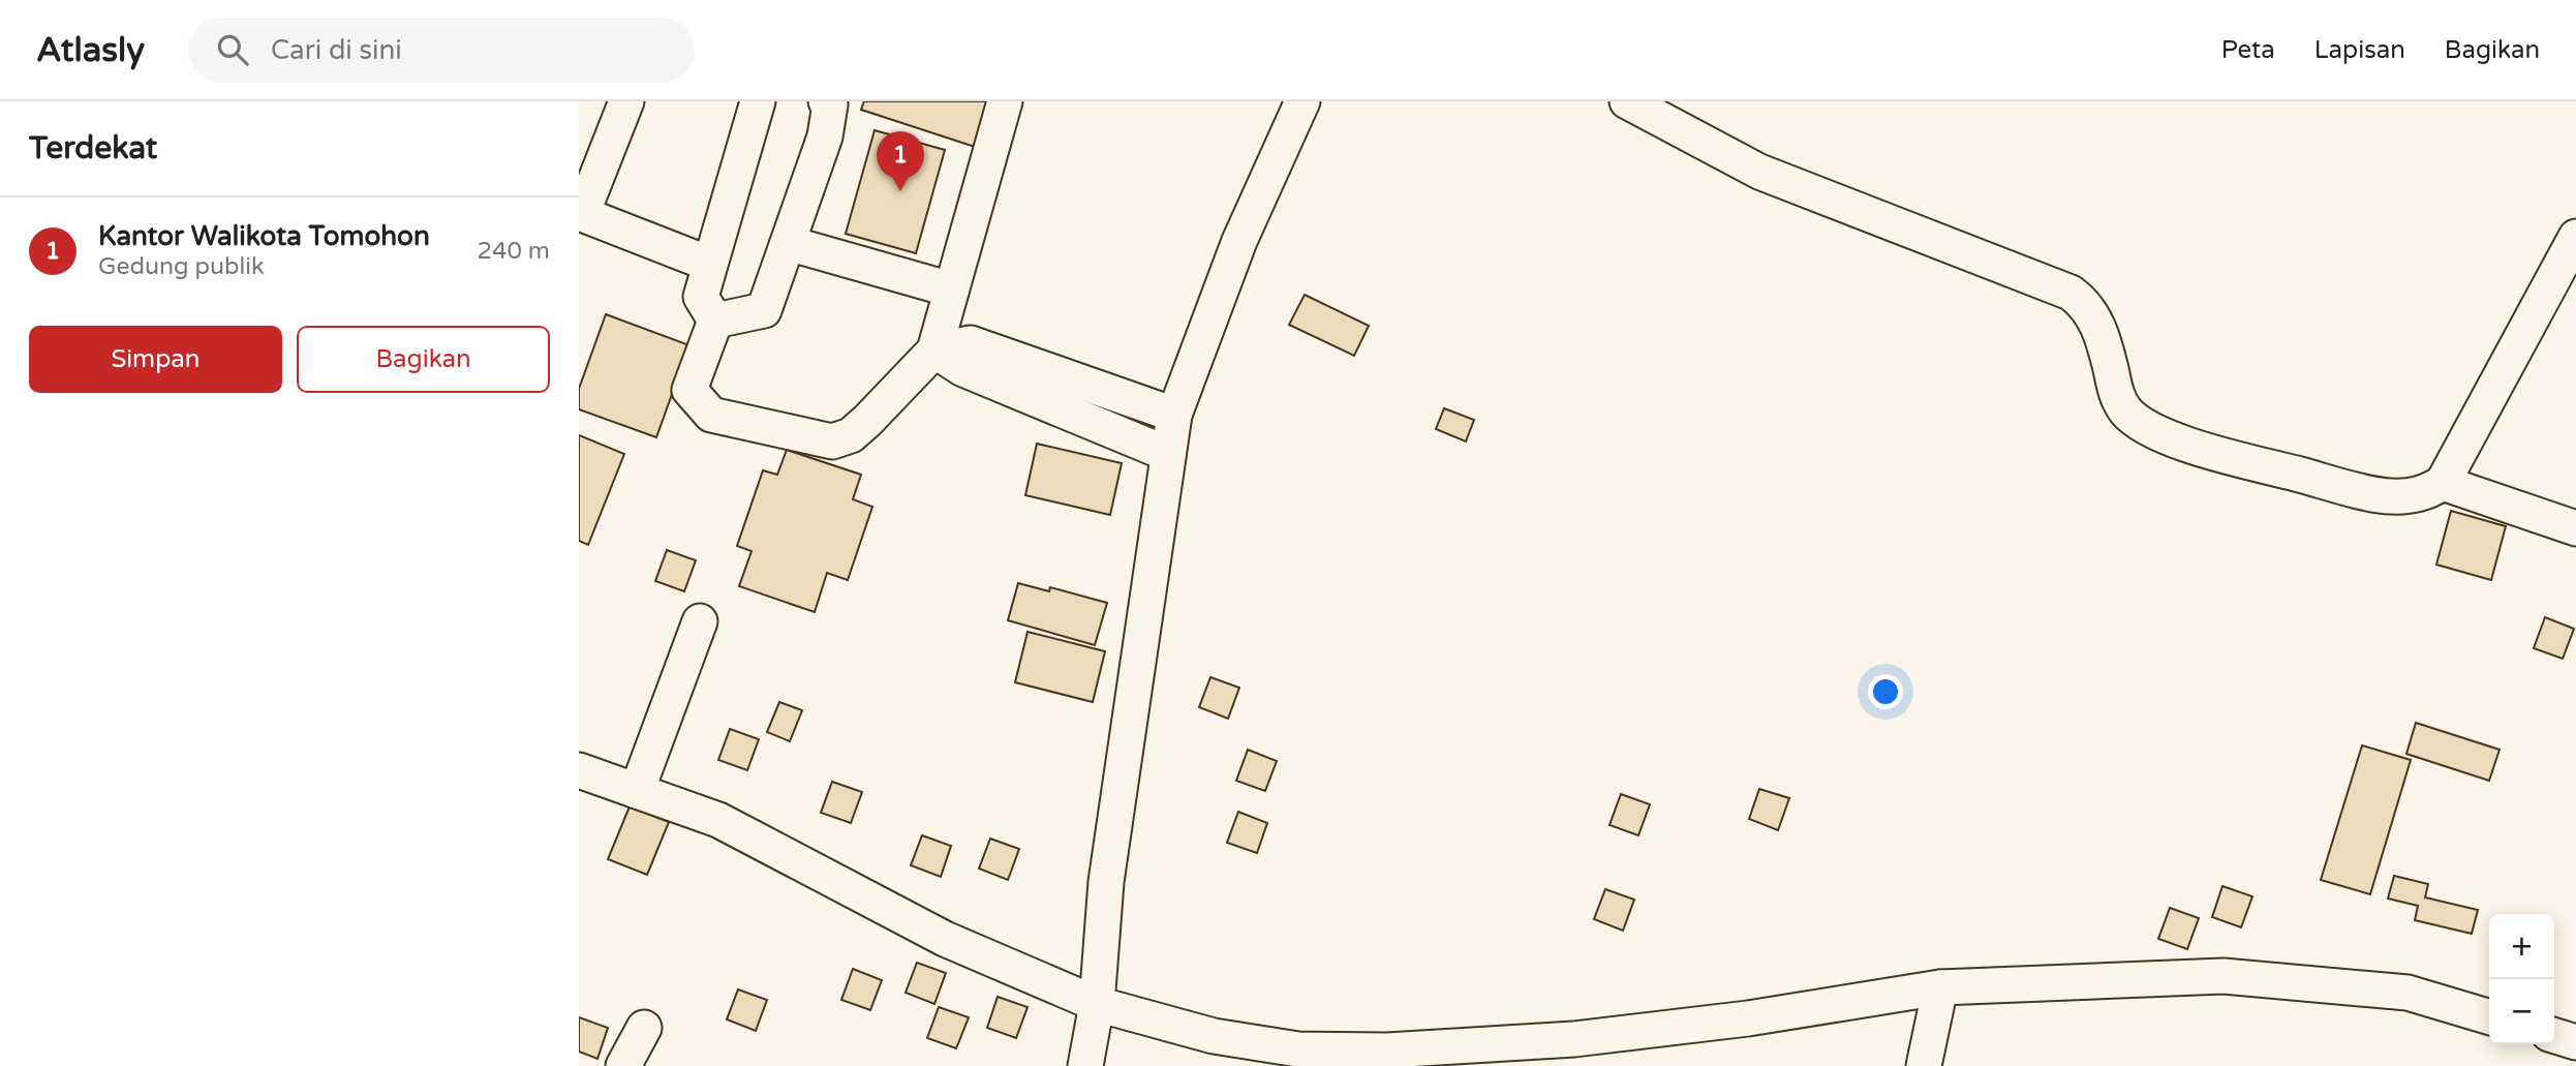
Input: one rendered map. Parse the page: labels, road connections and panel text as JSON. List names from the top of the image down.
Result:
{
  "page": {
    "header": "Atlasly",
    "search": "Cari di sini",
    "nav": ["Peta", "Lapisan", "Bagikan"],
    "heading": "Terdekat",
    "pins": "1",
    "list": [
      {
        "mark": "1",
        "name": "Kantor Walikota Tomohon",
        "note": "Gedung publik",
        "value": "240 m"
      }
    ],
    "buttons": ["Simpan", "Bagikan"],
    "map_buttons": ["+", "−"]
  }
}
